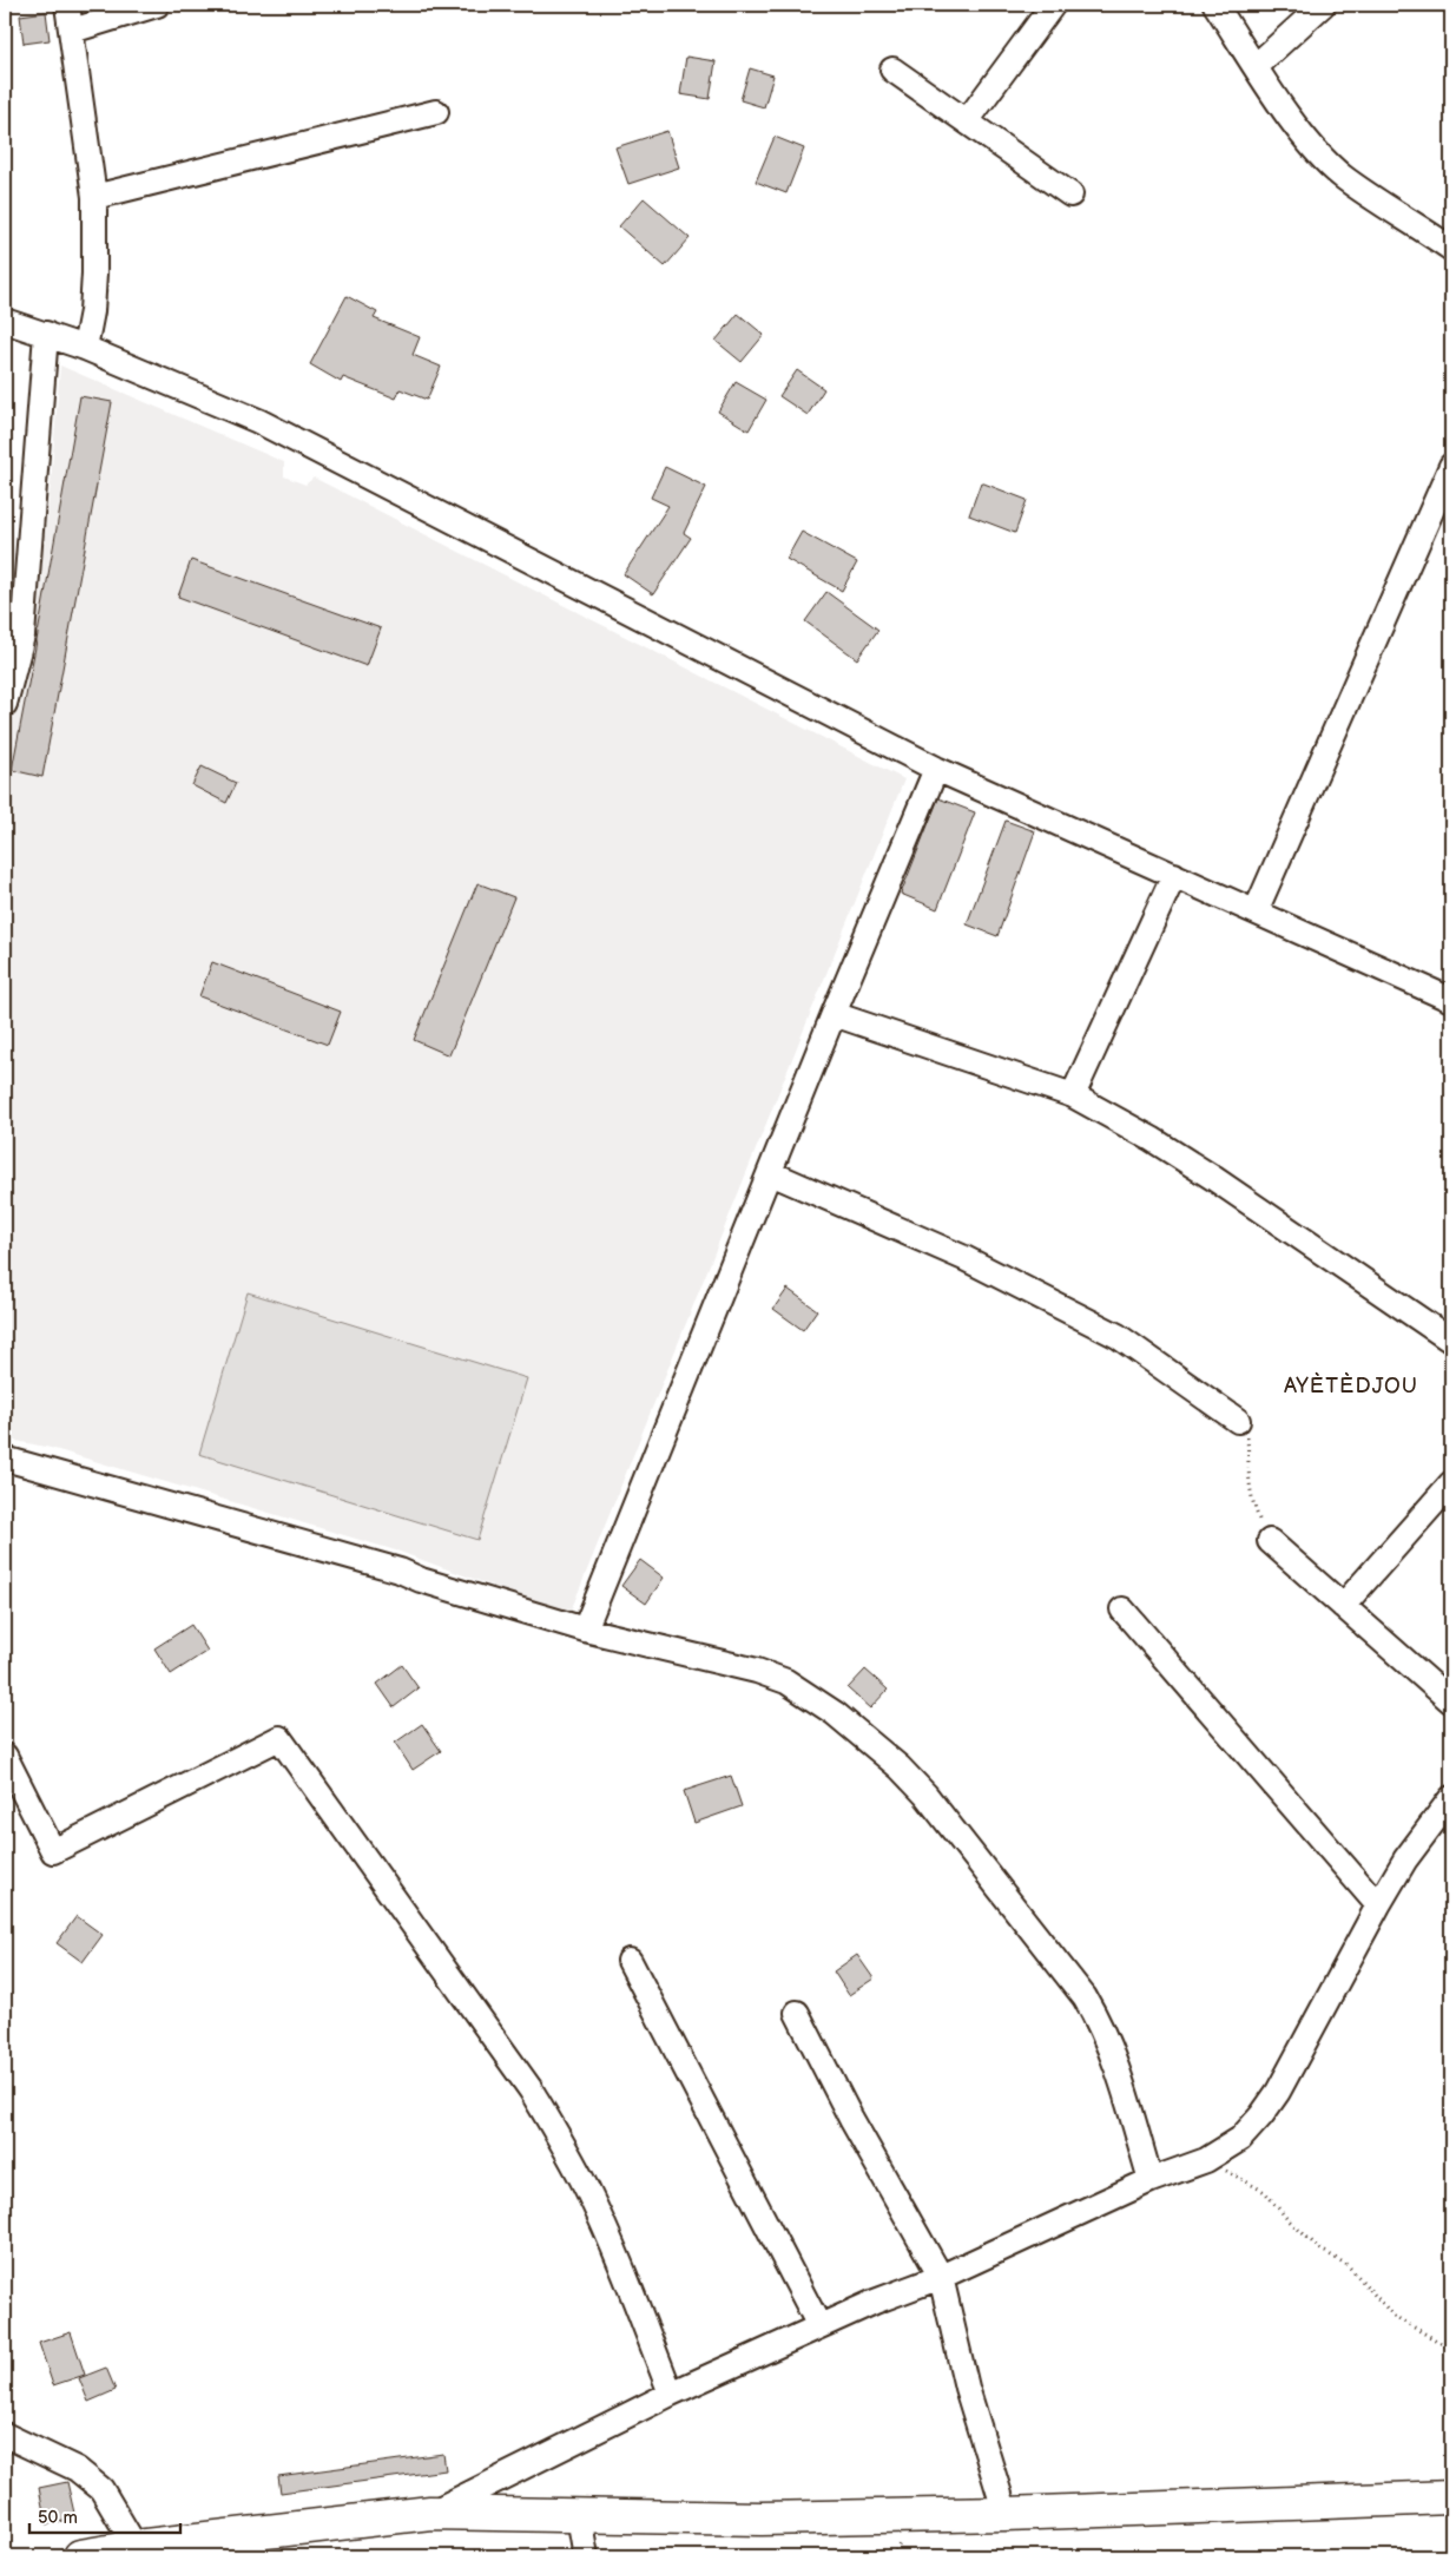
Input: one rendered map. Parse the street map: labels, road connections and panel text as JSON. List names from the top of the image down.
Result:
{
  "districts": ["AYÈTÈDJOU"],
  "scale_bar": "50 m"
}
